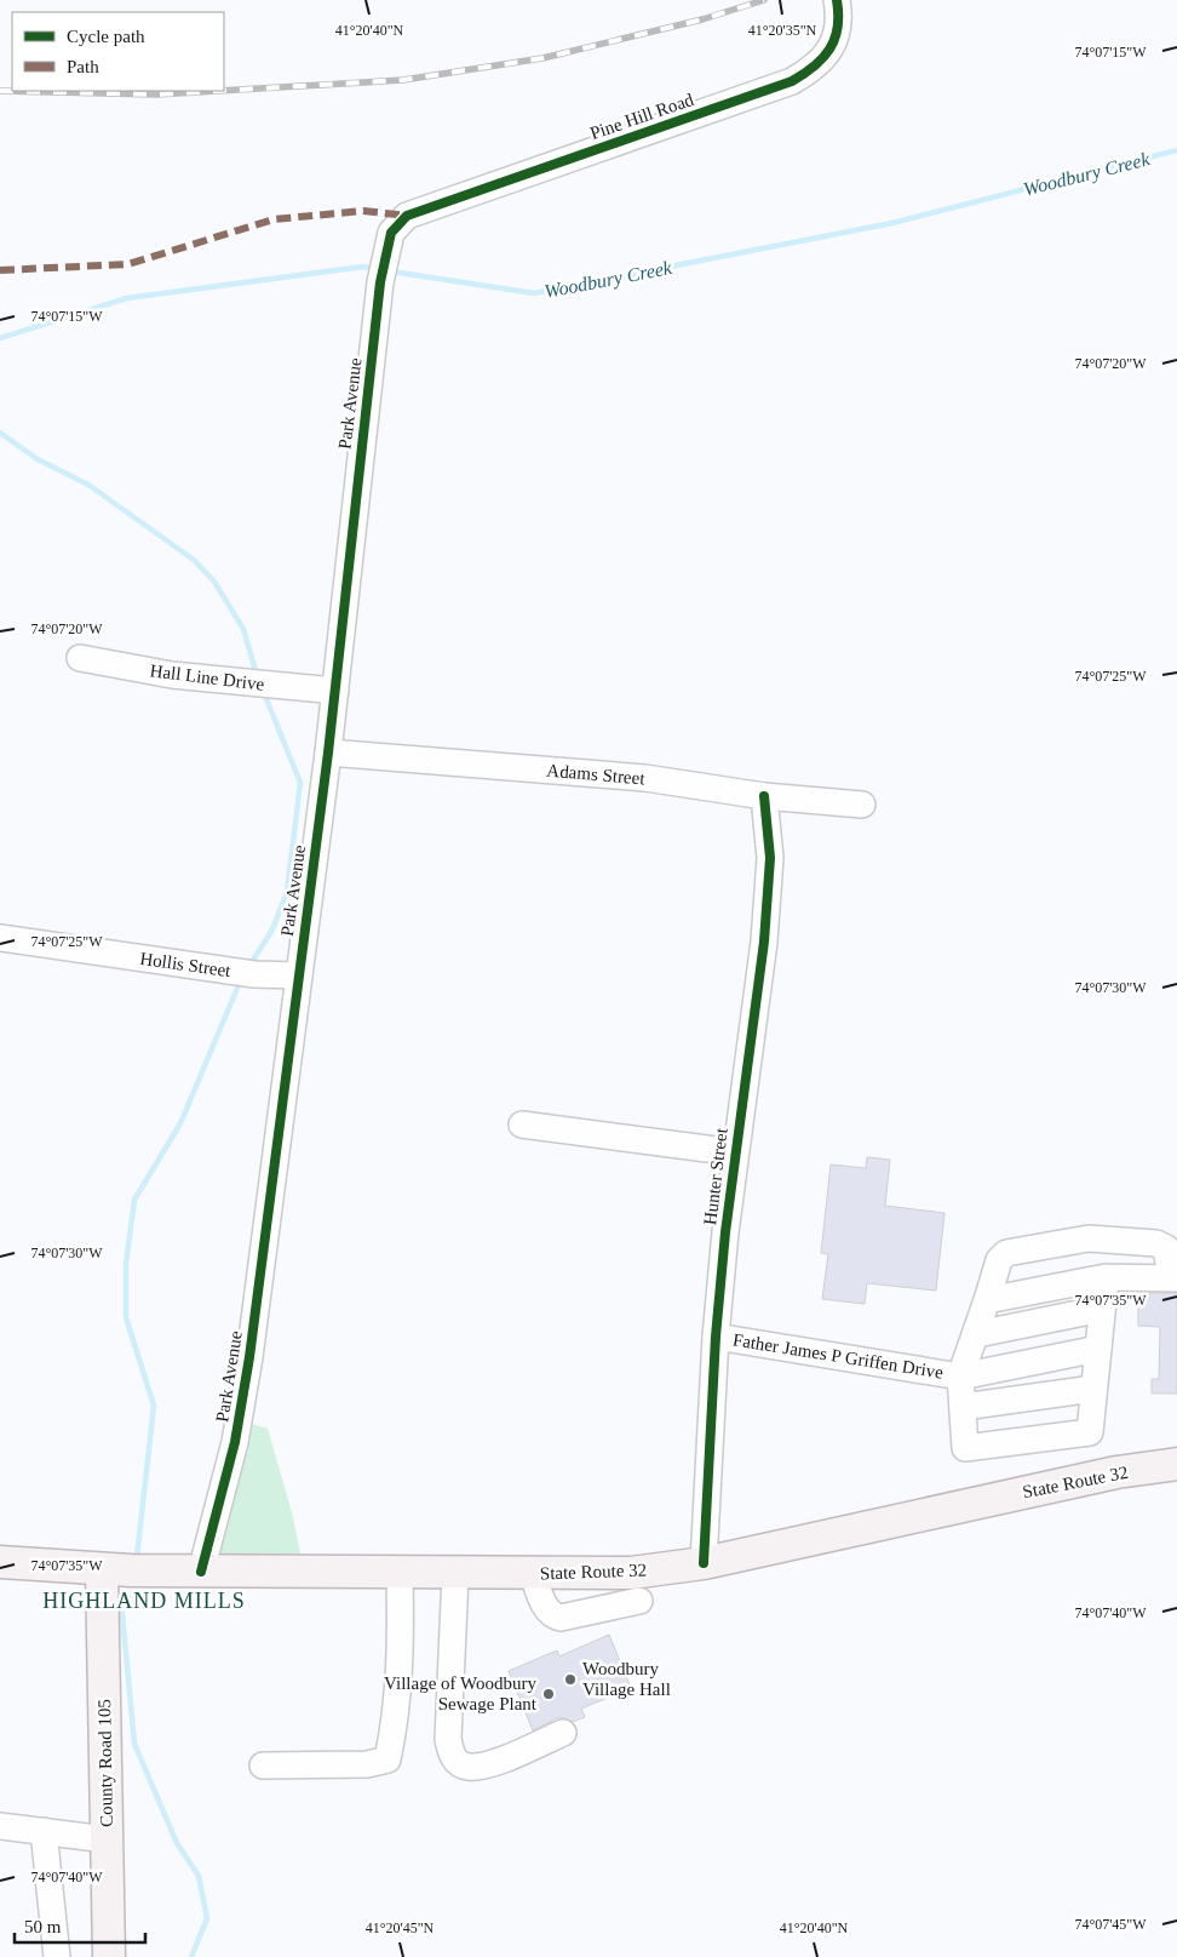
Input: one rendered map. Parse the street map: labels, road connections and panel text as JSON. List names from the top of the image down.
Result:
{
  "streets": {
    "main road": ["State Route 32", "County Road 105"],
    "street": [
      "Pine Hill Road",
      "Park Avenue",
      "Hall Line Drive",
      "Adams Street",
      "Hollis Street",
      "Hunter Street",
      "Father James P Griffen Drive"
    ]
  },
  "crossings": [
    ["Pine Hill Road", "Park Avenue"],
    ["Park Avenue", "Hall Line Drive"],
    ["Park Avenue", "Adams Street"],
    ["Park Avenue", "Hollis Street"],
    ["Park Avenue", "State Route 32"],
    ["Adams Street", "Hunter Street"],
    ["Hunter Street", "Father James P Griffen Drive"],
    ["Hunter Street", "State Route 32"],
    ["State Route 32", "County Road 105"]
  ],
  "districts": ["HIGHLAND MILLS"],
  "water": ["Woodbury Creek"],
  "places": ["Woodbury Village Hall", "Village of Woodbury Sewage Plant"],
  "legend": ["Cycle path", "Path"],
  "scale_bar": "50 m",
  "coordinates": [
    "41°20'40\"N",
    "41°20'35\"N",
    "74°07'15\"W",
    "74°07'20\"W",
    "74°07'25\"W",
    "74°07'30\"W",
    "74°07'35\"W",
    "74°07'40\"W",
    "74°07'45\"W",
    "41°20'45\"N"
  ]
}
